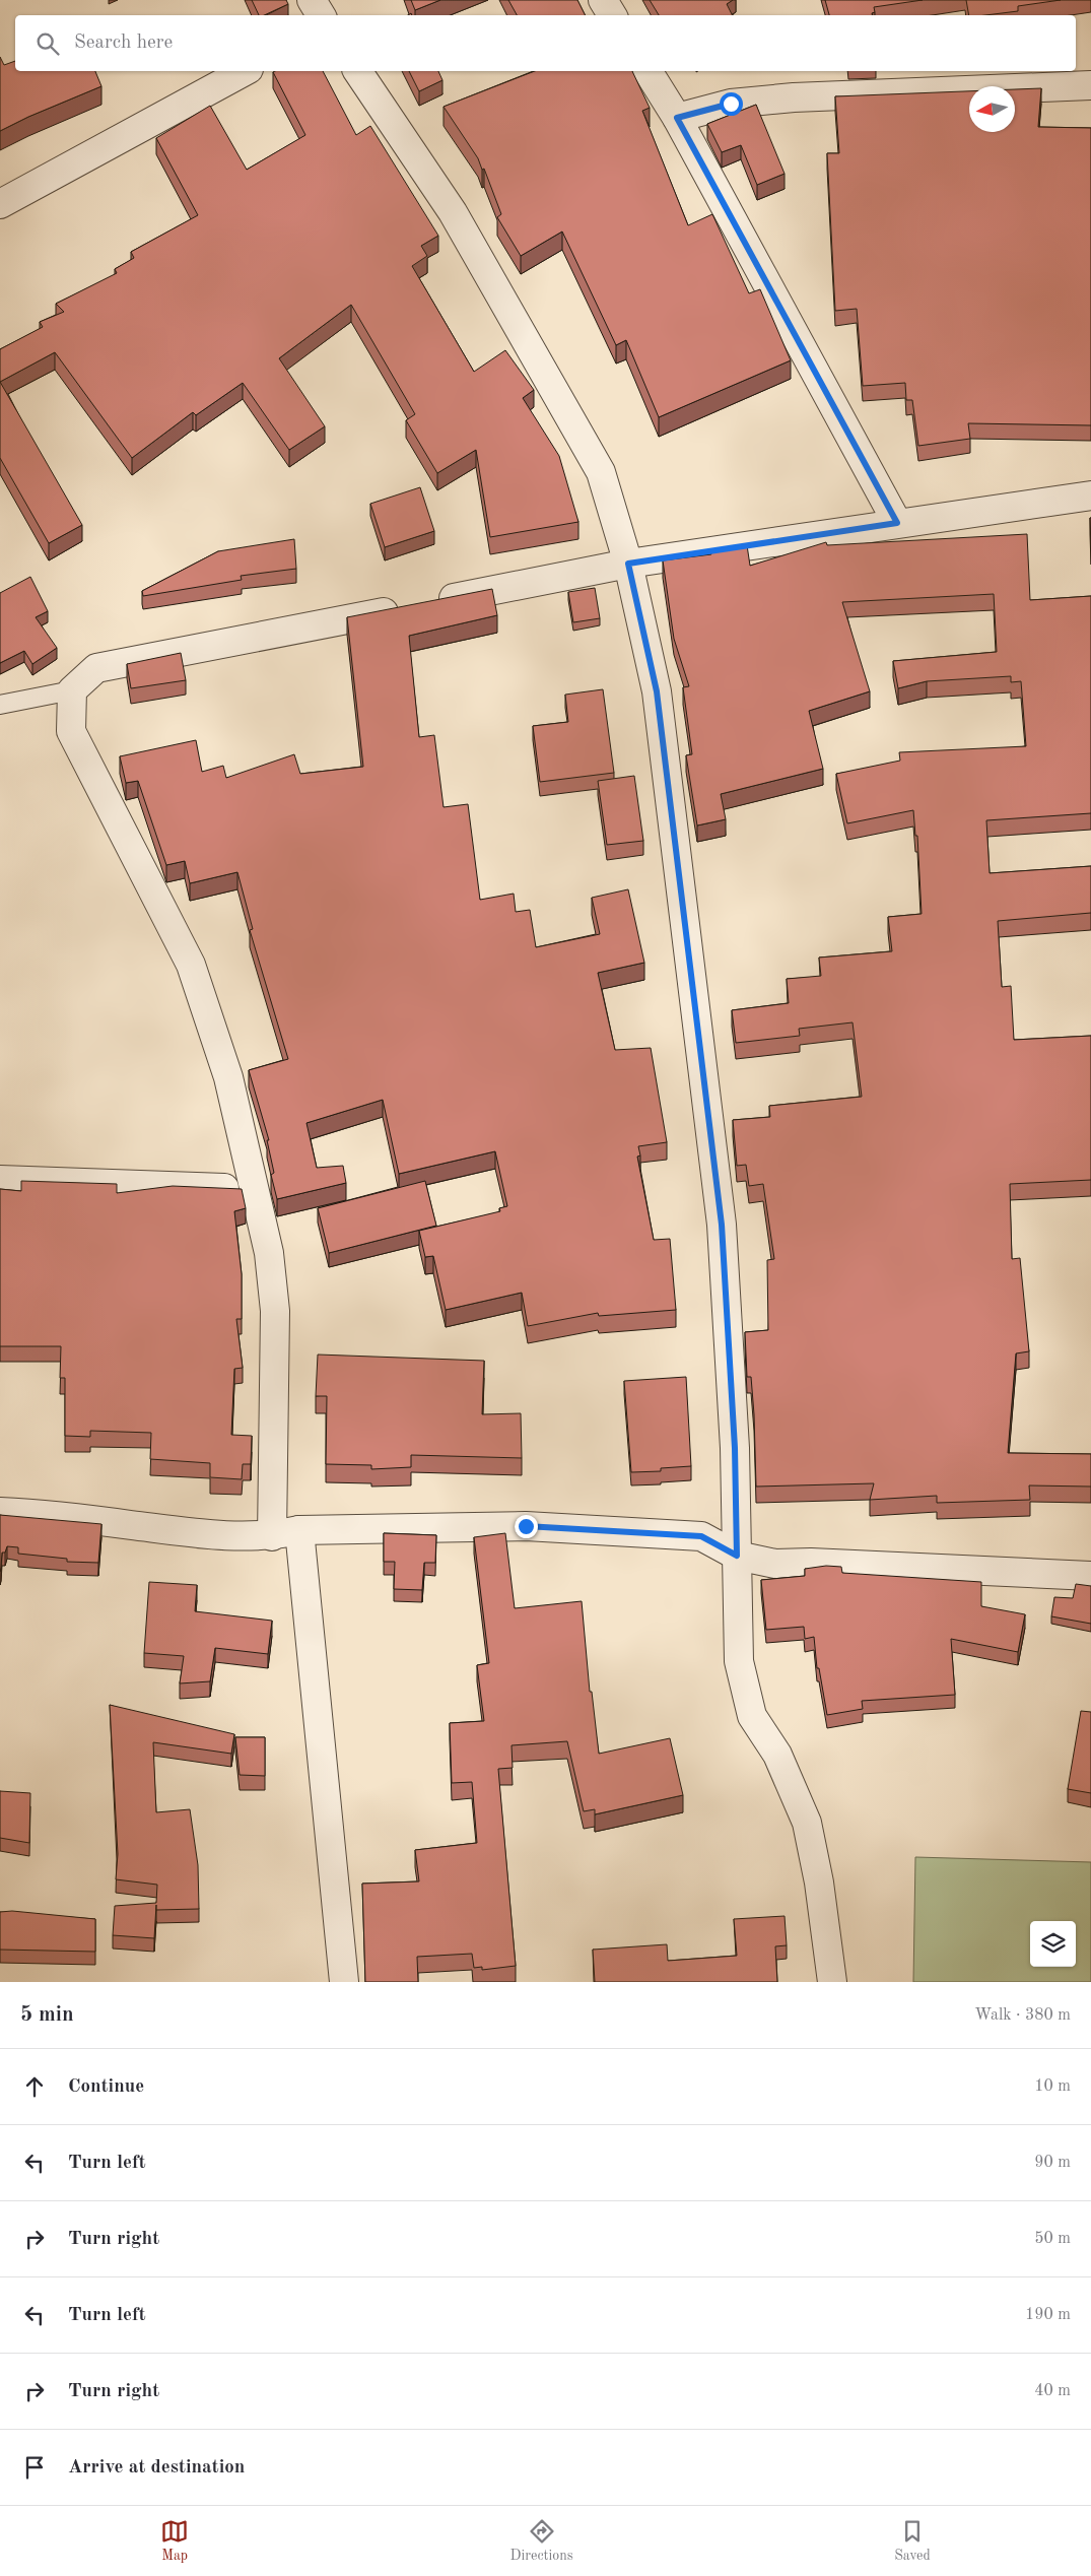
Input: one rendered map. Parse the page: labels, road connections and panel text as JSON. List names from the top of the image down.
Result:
{
  "north": "left",
  "page": {
    "search": "Search here",
    "heading": ["5 min", "Walk · 380 m"],
    "list": [
      ["Continue", "10 m"],
      ["Turn left", "90 m"],
      ["Turn right", "50 m"],
      ["Turn left", "190 m"],
      ["Turn right", "40 m"],
      "Arrive at destination"
    ],
    "nav": ["Map", "Directions", "Saved"]
  }
}
